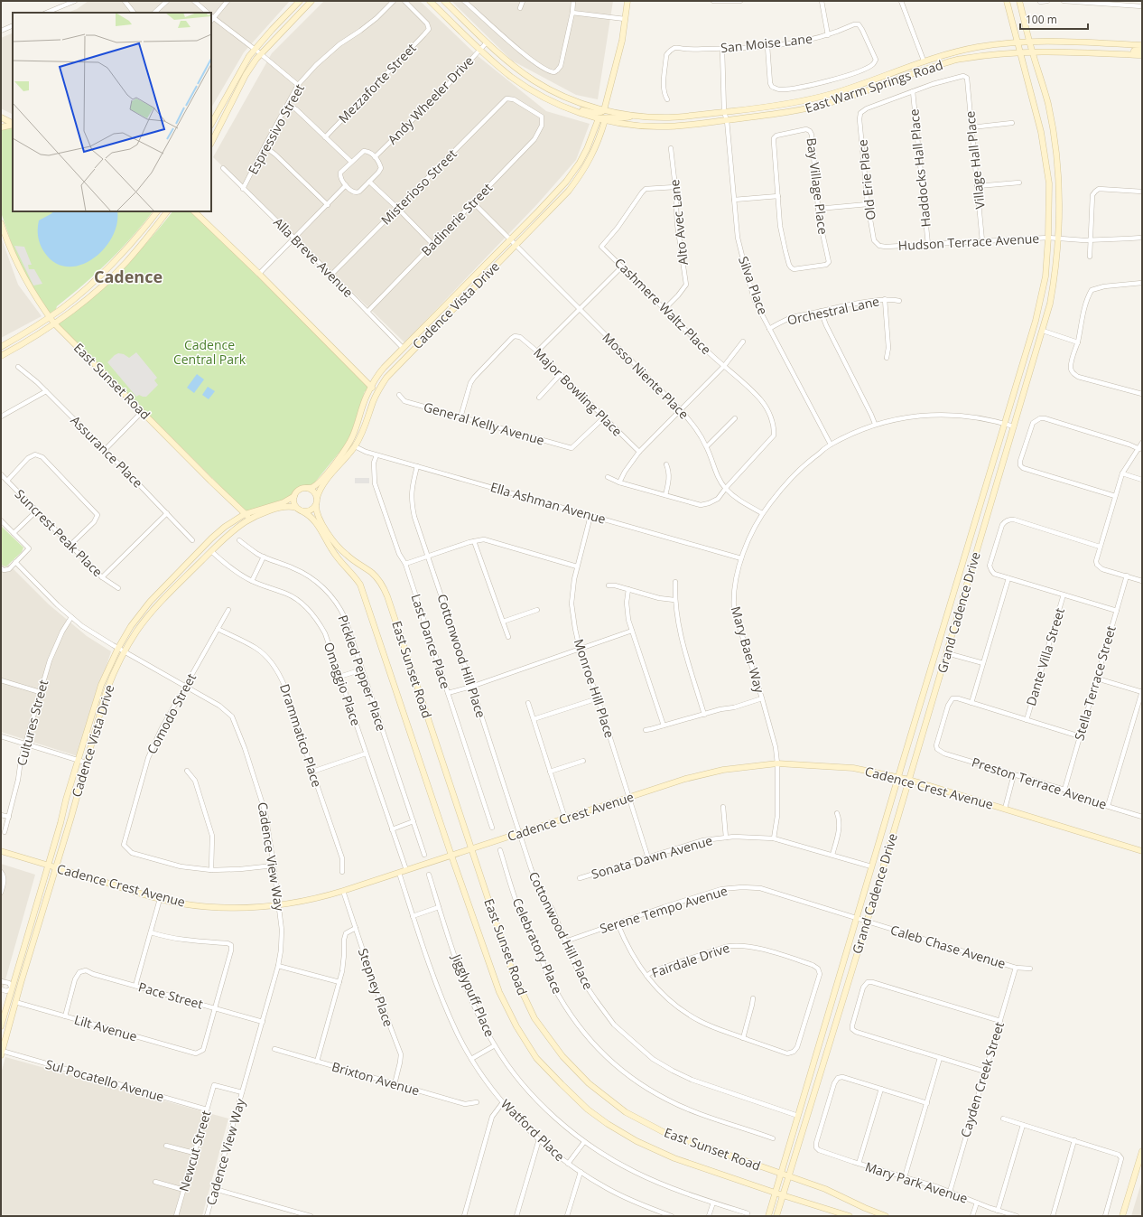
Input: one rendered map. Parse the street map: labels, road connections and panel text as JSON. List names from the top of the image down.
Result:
{
  "streets": {
    "main road": [
      "East Warm Springs Road",
      "Cadence Vista Drive",
      "East Sunset Road",
      "Grand Cadence Drive",
      "Cadence Crest Avenue"
    ],
    "street": [
      "San Moise Lane",
      "Mezzaforte Street",
      "Andy Wheeler Drive",
      "Espressivo Street",
      "Village Hall Place",
      "Haddocks Hall Place",
      "Old Erie Place",
      "Bay Village Place",
      "Misterioso Street",
      "Badinerie Street",
      "Alto Avec Lane",
      "Hudson Terrace Avenue",
      "Alla Breve Avenue",
      "Silva Place",
      "Cashmere Waltz Place",
      "Orchestral Lane",
      "Mosso Niente Place",
      "Major Bowling Place",
      "General Kelly Avenue",
      "Assurance Place",
      "Ella Ashman Avenue",
      "Suncrest Peak Place",
      "Last Dance Place",
      "Mary Baer Way",
      "Cottonwood Hill Place",
      "Dante Villa Street",
      "Pickled Pepper Place",
      "Stella Terrace Street",
      "Omaggio Place",
      "Monroe Hill Place",
      "Comodo Street",
      "Cultures Street",
      "Drammatico Place",
      "Preston Terrace Avenue",
      "Cadence View Way",
      "Sonata Dawn Avenue",
      "Serene Tempo Avenue",
      "Celebratory Place",
      "Caleb Chase Avenue",
      "Fairdale Drive",
      "Stepney Place",
      "Pace Street",
      "Jigglypuff Place",
      "Lilt Avenue",
      "Brixton Avenue",
      "Cayden Creek Street",
      "Sul Pocatello Avenue",
      "Watford Place",
      "Newcut Street",
      "Mary Park Avenue"
    ]
  },
  "crossings": [
    ["San Moise Lane", "Silva Place"],
    ["East Warm Springs Road", "Andy Wheeler Drive"],
    ["East Warm Springs Road", "Silva Place"],
    ["East Warm Springs Road", "Cadence Vista Drive"],
    ["East Warm Springs Road", "Grand Cadence Drive"],
    ["Espressivo Street", "Alla Breve Avenue"],
    ["Village Hall Place", "Haddocks Hall Place"],
    ["Village Hall Place", "Old Erie Place"],
    ["Village Hall Place", "Hudson Terrace Avenue"],
    ["Haddocks Hall Place", "Old Erie Place"],
    ["Haddocks Hall Place", "Hudson Terrace Avenue"],
    ["Old Erie Place", "Hudson Terrace Avenue"],
    ["Misterioso Street", "Badinerie Street"],
    ["Misterioso Street", "Alla Breve Avenue"],
    ["Badinerie Street", "Alla Breve Avenue"],
    ["Badinerie Street", "Mosso Niente Place"],
    ["Alto Avec Lane", "Cashmere Waltz Place"],
    ["Hudson Terrace Avenue", "Grand Cadence Drive"],
    ["Alla Breve Avenue", "Cadence Vista Drive"],
    ["Silva Place", "Orchestral Lane"],
    ["Silva Place", "Mary Baer Way"],
    ["Cadence Vista Drive", "Mosso Niente Place"],
    ["Cadence Vista Drive", "East Sunset Road"],
    ["Cadence Vista Drive", "Ella Ashman Avenue"],
    ["Cadence Vista Drive", "Omaggio Place"],
    ["Cadence Vista Drive", "Cadence Crest Avenue"],
    ["Cadence Vista Drive", "Cadence View Way"],
    ["Cadence Vista Drive", "Lilt Avenue"],
    ["Cadence Vista Drive", "Sul Pocatello Avenue"],
    ["Cashmere Waltz Place", "Mosso Niente Place"],
    ["Mosso Niente Place", "Mary Baer Way"],
    ["East Sunset Road", "Grand Cadence Drive"],
    ["East Sunset Road", "Cadence Crest Avenue"],
    ["Major Bowling Place", "General Kelly Avenue"],
    ["Ella Ashman Avenue", "Last Dance Place"],
    ["Ella Ashman Avenue", "Mary Baer Way"],
    ["Ella Ashman Avenue", "Cottonwood Hill Place"],
    ["Ella Ashman Avenue", "Monroe Hill Place"],
    ["Grand Cadence Drive", "Mary Baer Way"],
    ["Grand Cadence Drive", "Cottonwood Hill Place"],
    ["Grand Cadence Drive", "Cadence Crest Avenue"],
    ["Grand Cadence Drive", "Sonata Dawn Avenue"],
    ["Grand Cadence Drive", "Serene Tempo Avenue"],
    ["Grand Cadence Drive", "Caleb Chase Avenue"],
    ["Mary Baer Way", "Cadence Crest Avenue"],
    ["Mary Baer Way", "Sonata Dawn Avenue"],
    ["Cottonwood Hill Place", "Cadence Crest Avenue"],
    ["Cottonwood Hill Place", "Serene Tempo Avenue"],
    ["Stella Terrace Street", "Preston Terrace Avenue"],
    ["Omaggio Place", "Cadence Crest Avenue"],
    ["Monroe Hill Place", "Cadence Crest Avenue"],
    ["Monroe Hill Place", "Sonata Dawn Avenue"],
    ["Comodo Street", "Drammatico Place"],
    ["Comodo Street", "Cadence View Way"],
    ["Cultures Street", "Cadence View Way"],
    ["Cadence Crest Avenue", "Cadence View Way"],
    ["Cadence Crest Avenue", "Stepney Place"],
    ["Cadence Crest Avenue", "Watford Place"],
    ["Cadence View Way", "Pace Street"],
    ["Cadence View Way", "Newcut Street"],
    ["Serene Tempo Avenue", "Caleb Chase Avenue"],
    ["Caleb Chase Avenue", "Cayden Creek Street"],
    ["Stepney Place", "Brixton Avenue"],
    ["Pace Street", "Lilt Avenue"],
    ["Cayden Creek Street", "Mary Park Avenue"],
    ["Sul Pocatello Avenue", "Newcut Street"]
  ],
  "districts": ["Cadence"],
  "parks": ["Cadence Central Park"],
  "scale_bar": "100 m"
}
